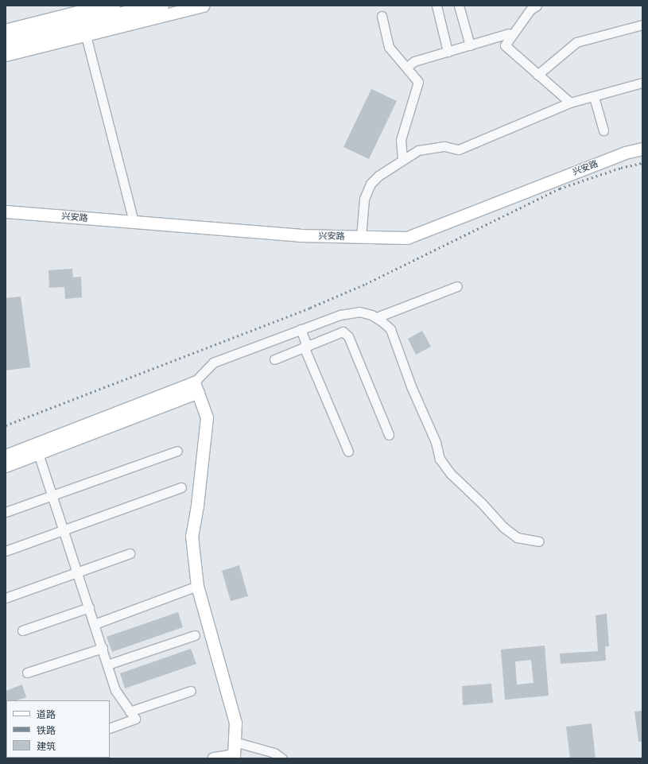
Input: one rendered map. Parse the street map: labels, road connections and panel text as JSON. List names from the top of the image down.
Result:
{
  "streets": {
    "street": ["兴安路"]
  },
  "legend": ["道路", "铁路", "建筑"]
}
